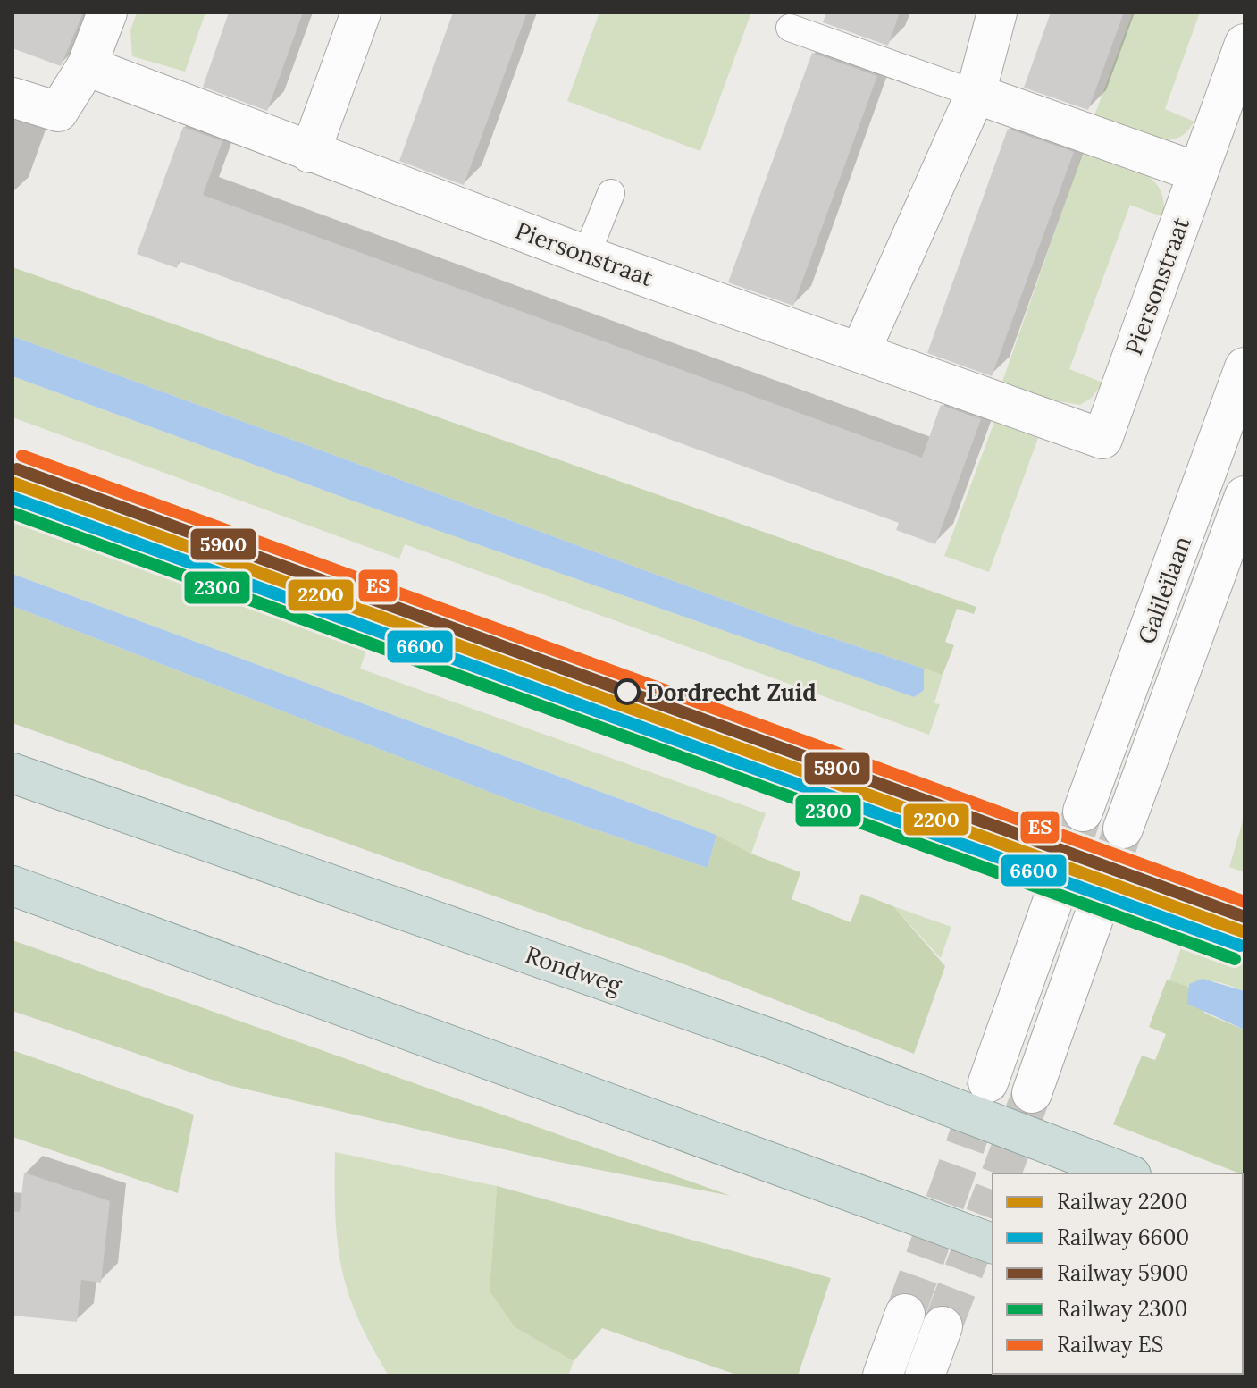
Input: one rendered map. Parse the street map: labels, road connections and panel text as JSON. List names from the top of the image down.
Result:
{
  "streets": {
    "highway": ["Rondweg"],
    "street": ["Piersonstraat", "Galileïlaan"]
  },
  "places": ["Dordrecht Zuid"],
  "lines": [
    "rail line ES",
    "rail line 5900",
    "rail line 2200",
    "rail line 6600",
    "rail line 2300"
  ],
  "legend": [
    "Railway 2200",
    "Railway 6600",
    "Railway 5900",
    "Railway 2300",
    "Railway ES"
  ]
}
